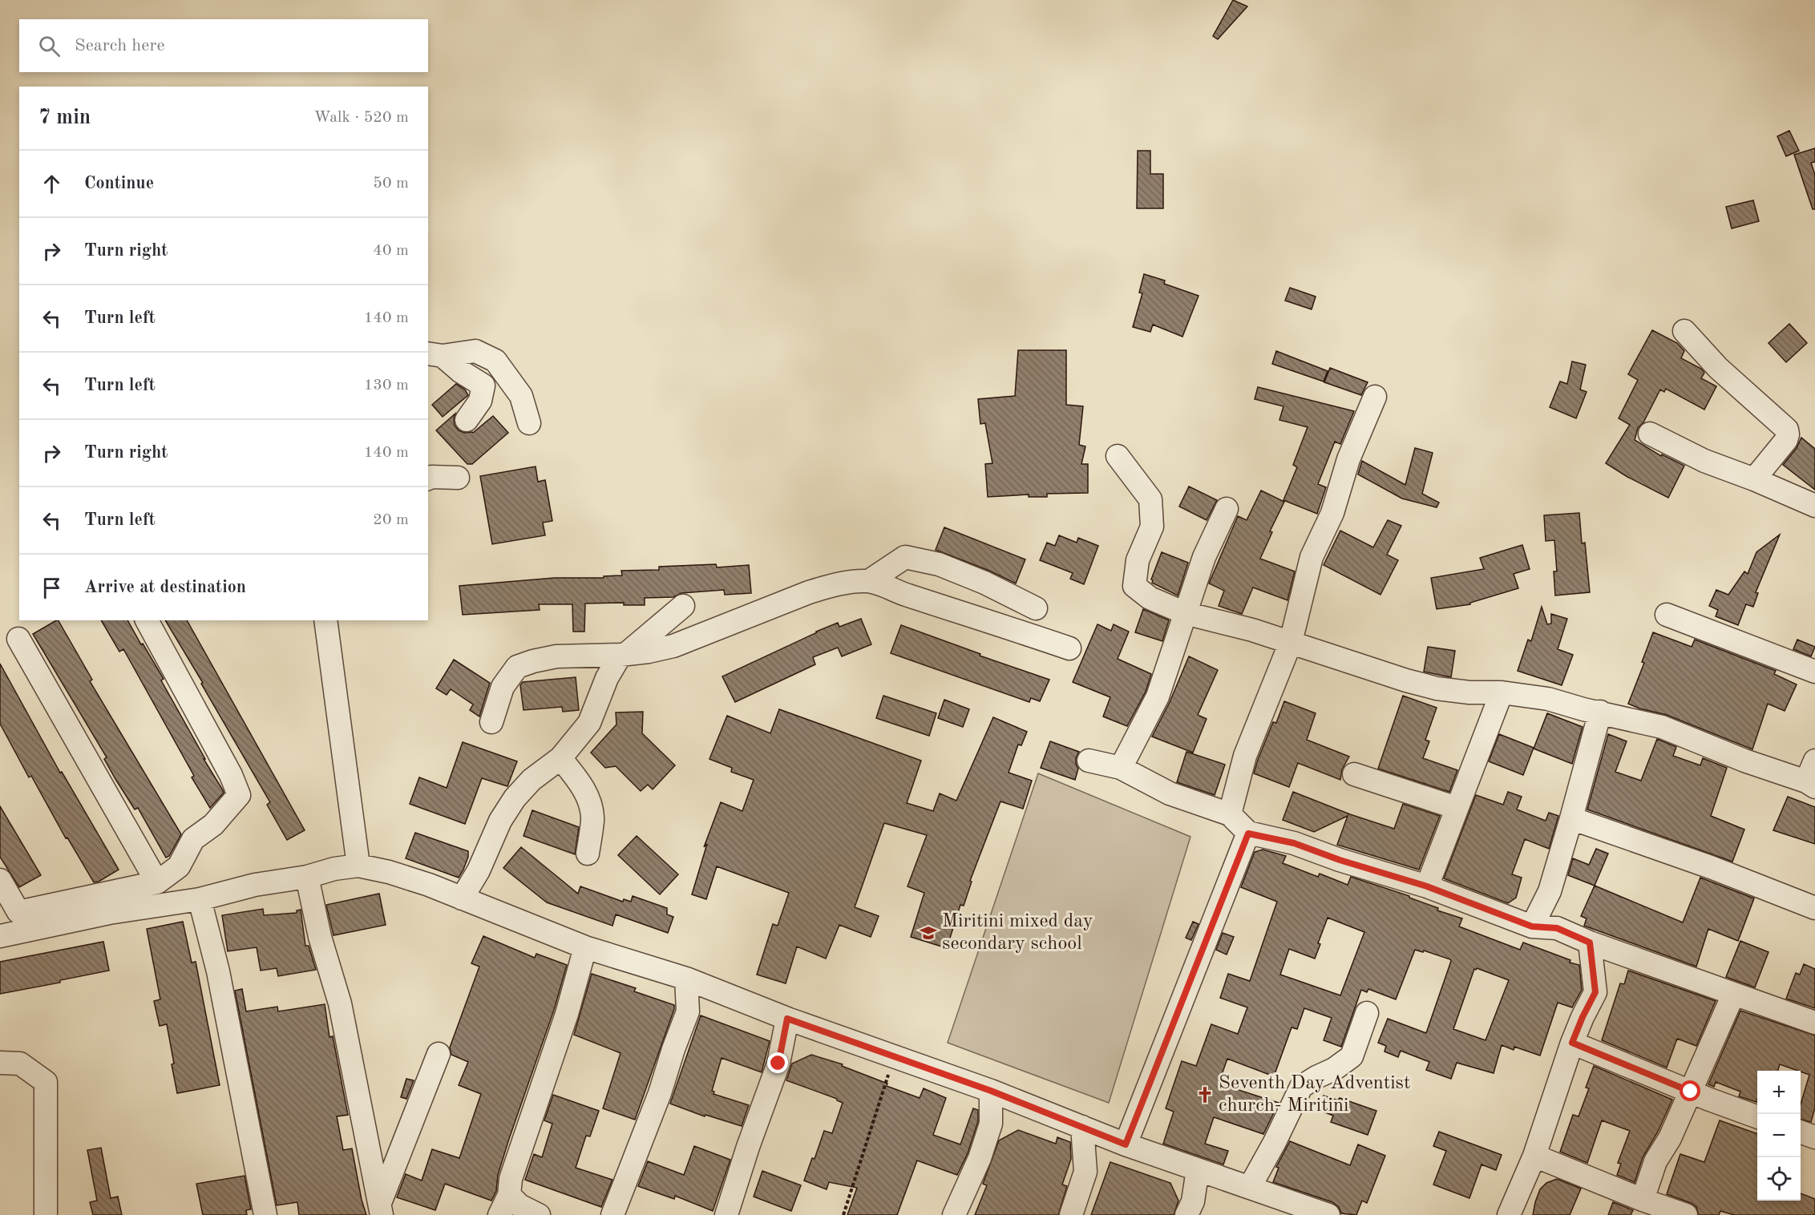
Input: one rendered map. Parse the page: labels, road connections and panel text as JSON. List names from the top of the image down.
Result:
{
  "places": {
    "school or university": ["Miritini mixed day secondary school"],
    "church": ["Seventh Day Adventist church- Miritini"]
  },
  "page": {
    "search": "Search here",
    "heading": ["7 min", "Walk · 520 m"],
    "list": [
      ["Continue", "50 m"],
      ["Turn right", "40 m"],
      ["Turn left", "140 m"],
      ["Turn left", "130 m"],
      ["Turn right", "140 m"],
      ["Turn left", "20 m"],
      "Arrive at destination"
    ],
    "map_buttons": ["+", "−"]
  }
}
